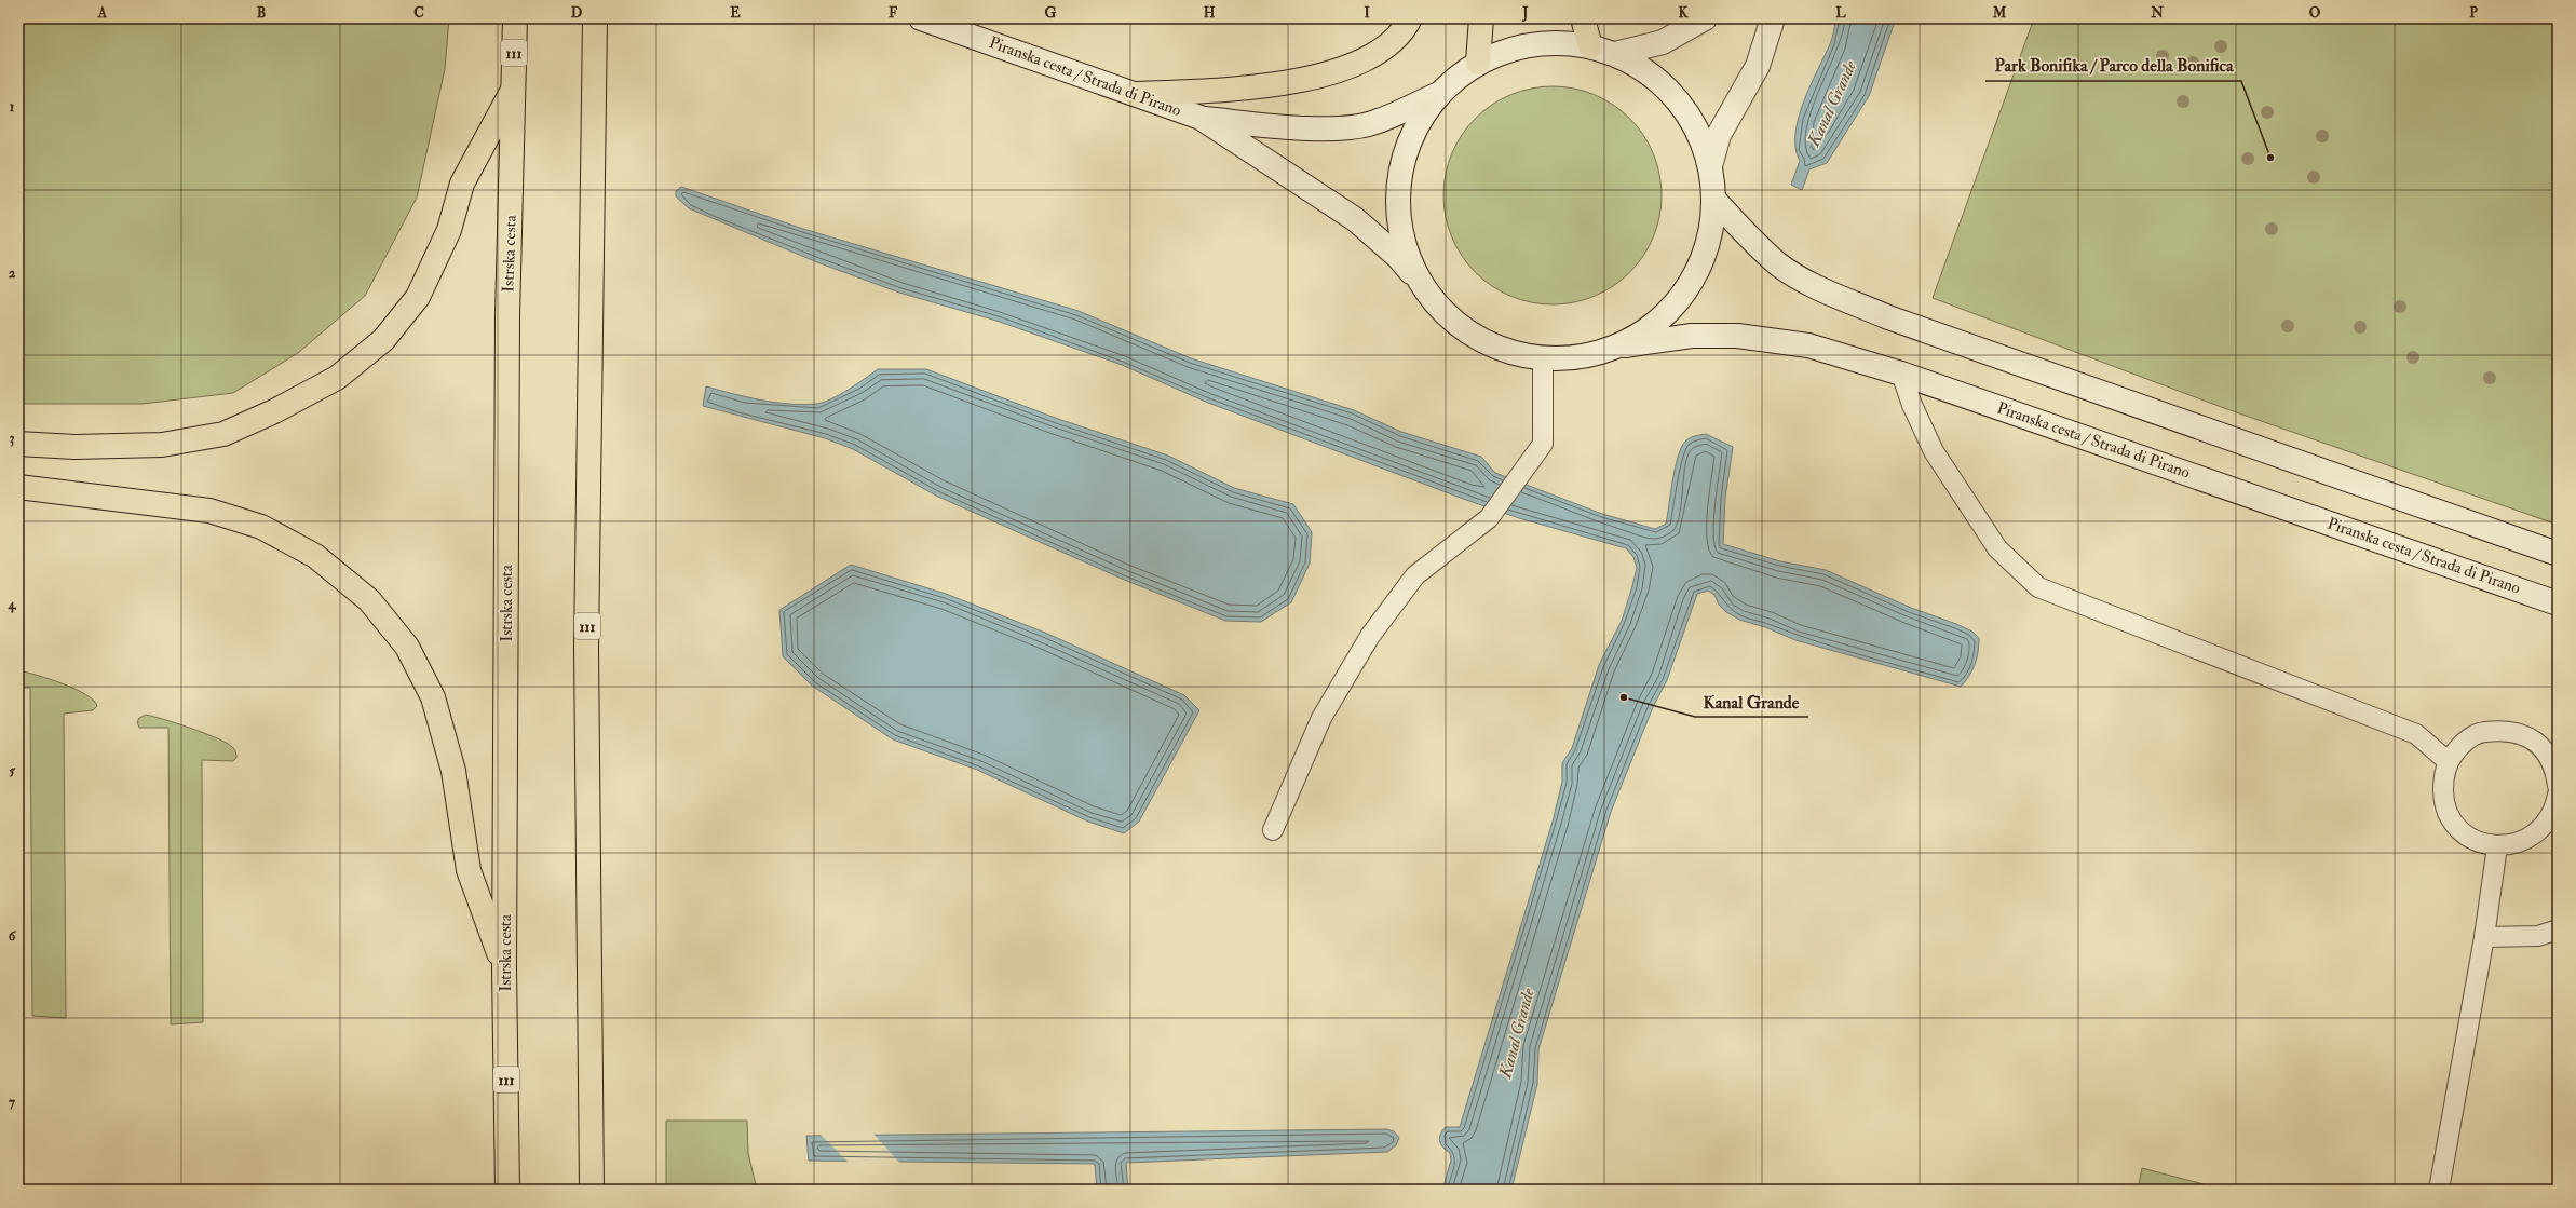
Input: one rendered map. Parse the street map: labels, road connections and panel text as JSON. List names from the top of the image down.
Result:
{
  "streets": {
    "highway": ["111", "Istrska cesta"],
    "main road": ["Piranska cesta / Strada di Pirano"]
  },
  "water": ["Kanal Grande"],
  "places": ["Park Bonifika / Parco della Bonifica", "Kanal Grande"],
  "grid": {
    "columns": [
      "A",
      "B",
      "C",
      "D",
      "E",
      "F",
      "G",
      "H",
      "I",
      "J",
      "K",
      "L",
      "M",
      "N",
      "O",
      "P"
    ],
    "rows": [
      "1",
      "2",
      "3",
      "4",
      "5",
      "6",
      "7"
    ]
  }
}
